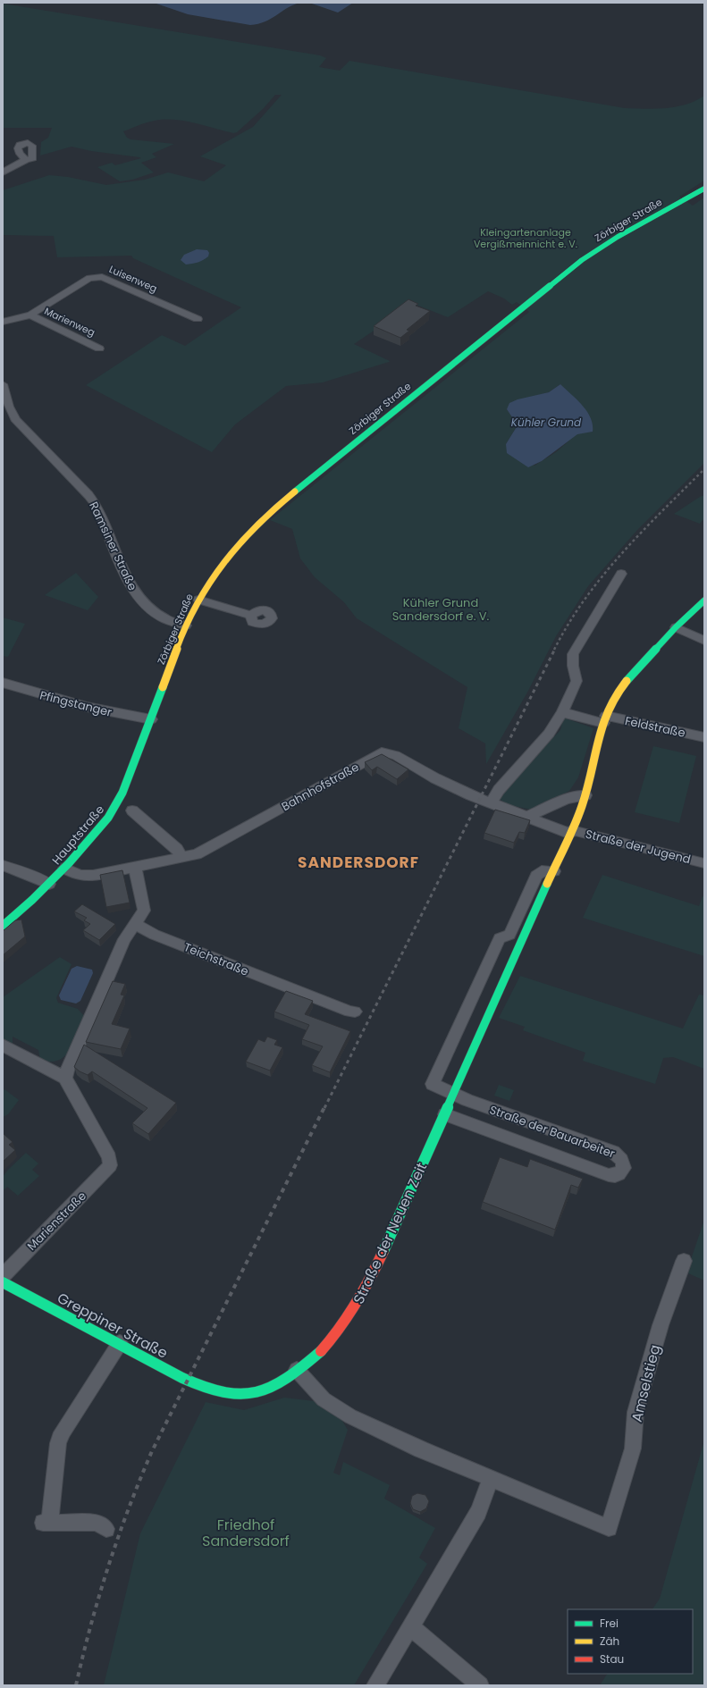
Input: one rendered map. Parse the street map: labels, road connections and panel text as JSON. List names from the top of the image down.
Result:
{
  "streets": {
    "street": [
      "Zörbiger Straße",
      "Luisenweg",
      "Marienweg",
      "Ramsiner Straße",
      "Pfingstanger",
      "Feldstraße",
      "Bahnhofstraße",
      "Hauptstraße",
      "Straße der Jugend",
      "Teichstraße",
      "Straße der Bauarbeiter",
      "Marienstraße",
      "Straße der Neuen Zeit",
      "Greppiner Straße",
      "Amselstieg"
    ]
  },
  "crossings": [
    ["Zörbiger Straße", "Ramsiner Straße"],
    ["Zörbiger Straße", "Pfingstanger"],
    ["Zörbiger Straße", "Hauptstraße"],
    ["Luisenweg", "Marienweg"],
    ["Pfingstanger", "Hauptstraße"],
    ["Feldstraße", "Straße der Neuen Zeit"],
    ["Bahnhofstraße", "Hauptstraße"],
    ["Bahnhofstraße", "Straße der Jugend"],
    ["Bahnhofstraße", "Straße der Neuen Zeit"],
    ["Straße der Jugend", "Straße der Neuen Zeit"],
    ["Straße der Bauarbeiter", "Straße der Neuen Zeit"],
    ["Straße der Neuen Zeit", "Greppiner Straße"]
  ],
  "districts": ["SANDERSDORF"],
  "water": ["Kühler Grund"],
  "parks": ["Kleingartenanlage Vergißmeinnicht e. V.", "Kühler Grund Sandersdorf e. V.", "Friedhof Sandersdorf"],
  "legend": ["Frei", "Zäh", "Stau"]
}
